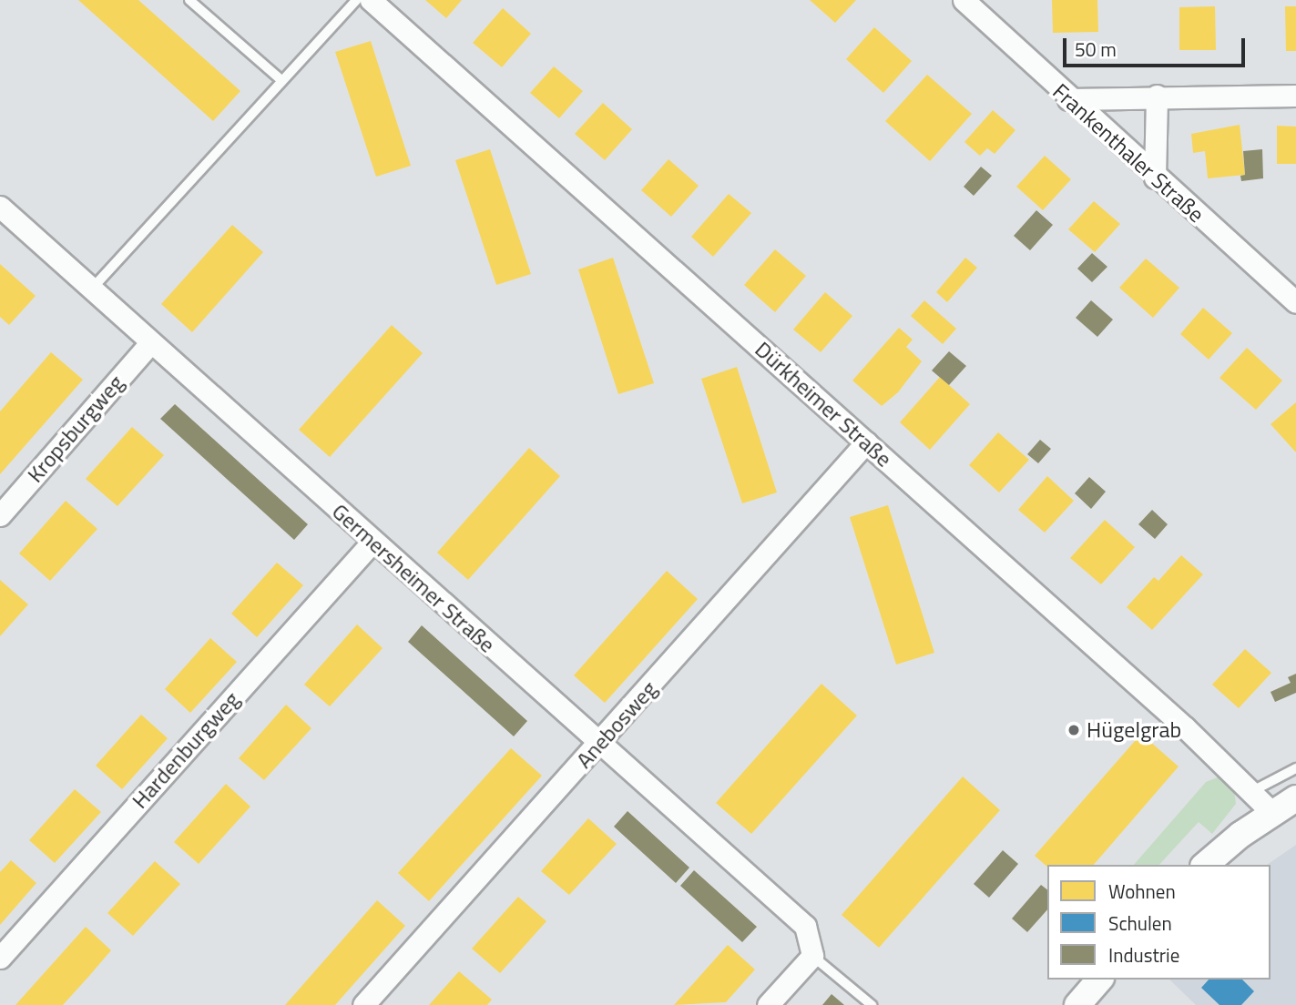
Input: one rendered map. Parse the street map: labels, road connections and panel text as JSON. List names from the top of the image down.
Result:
{
  "streets": {
    "street": [
      "Frankenthaler Straße",
      "Dürkheimer Straße",
      "Kropsburgweg",
      "Germersheimer Straße",
      "Anebosweg",
      "Hardenburgweg"
    ]
  },
  "crossings": [
    ["Dürkheimer Straße", "Anebosweg"],
    ["Kropsburgweg", "Germersheimer Straße"],
    ["Germersheimer Straße", "Anebosweg"],
    ["Germersheimer Straße", "Hardenburgweg"]
  ],
  "places": ["Hügelgrab"],
  "legend": ["Wohnen", "Schulen", "Industrie"],
  "scale_bar": "50 m"
}
